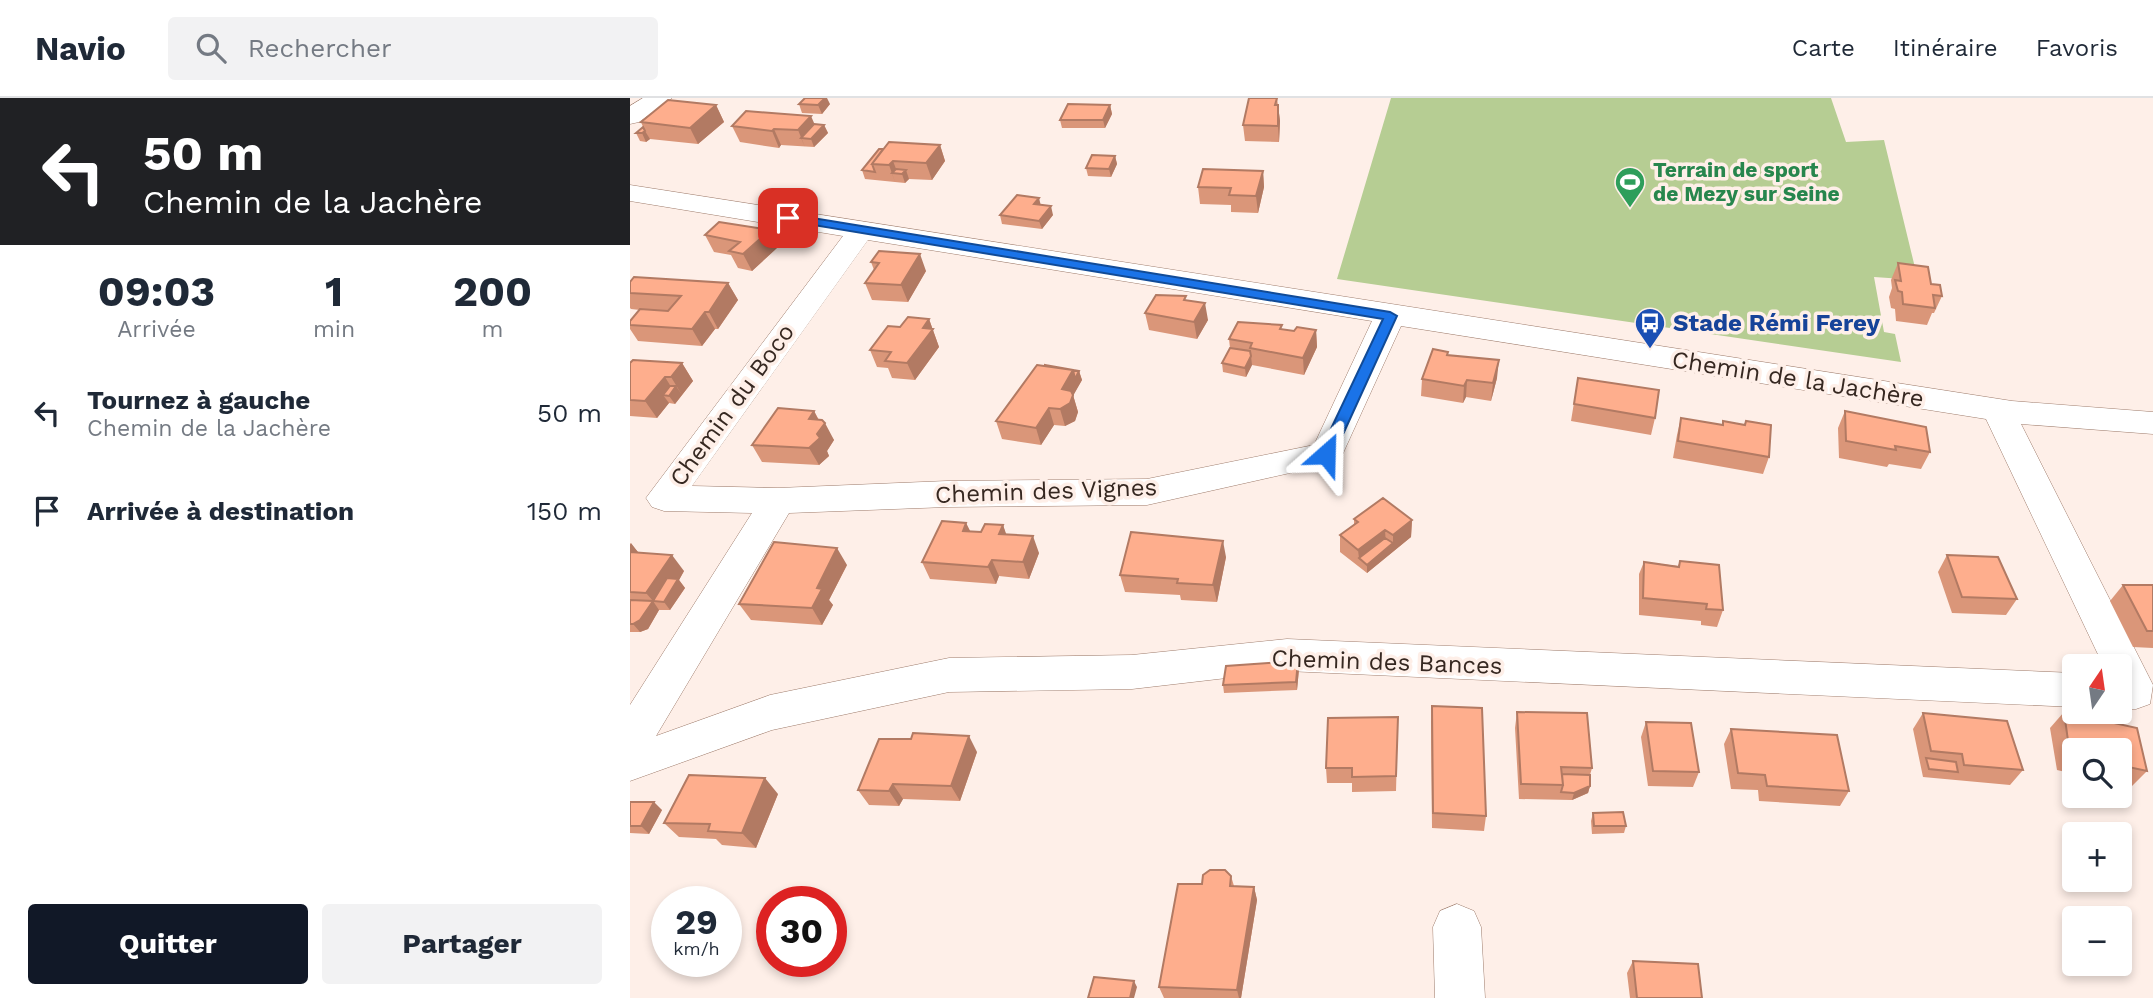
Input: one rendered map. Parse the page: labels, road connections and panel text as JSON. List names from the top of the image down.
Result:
{
  "streets": {
    "street": [
      "Chemin de la Jachère",
      "Chemin du Boco",
      "Chemin des Vignes",
      "Chemin des Bances"
    ]
  },
  "crossings": [
    ["Chemin de la Jachère", "Chemin du Boco"],
    ["Chemin de la Jachère", "Chemin des Vignes"],
    ["Chemin du Boco", "Chemin des Vignes"]
  ],
  "places": {
    "sports": ["Terrain de sport de Mezy sur Seine"],
    "bus stop": ["Stade Rémi Ferey"]
  },
  "north": "top",
  "page": {
    "header": "Navio",
    "search": "Rechercher",
    "nav": ["Carte", "Itinéraire", "Favoris"],
    "turn": ["50 m", "Chemin de la Jachère"],
    "eta": [
      "09:03",
      "Arrivée",
      "1",
      "min",
      "200",
      "m"
    ],
    "list": [
      {
        "name": "Tournez à gauche",
        "note": "Chemin de la Jachère",
        "value": "50 m"
      },
      {
        "name": "Arrivée à destination",
        "value": "150 m"
      }
    ],
    "map_buttons": ["+", "−"],
    "speed": "29 km/h",
    "limit": "30",
    "buttons": ["Quitter", "Partager"]
  }
}
